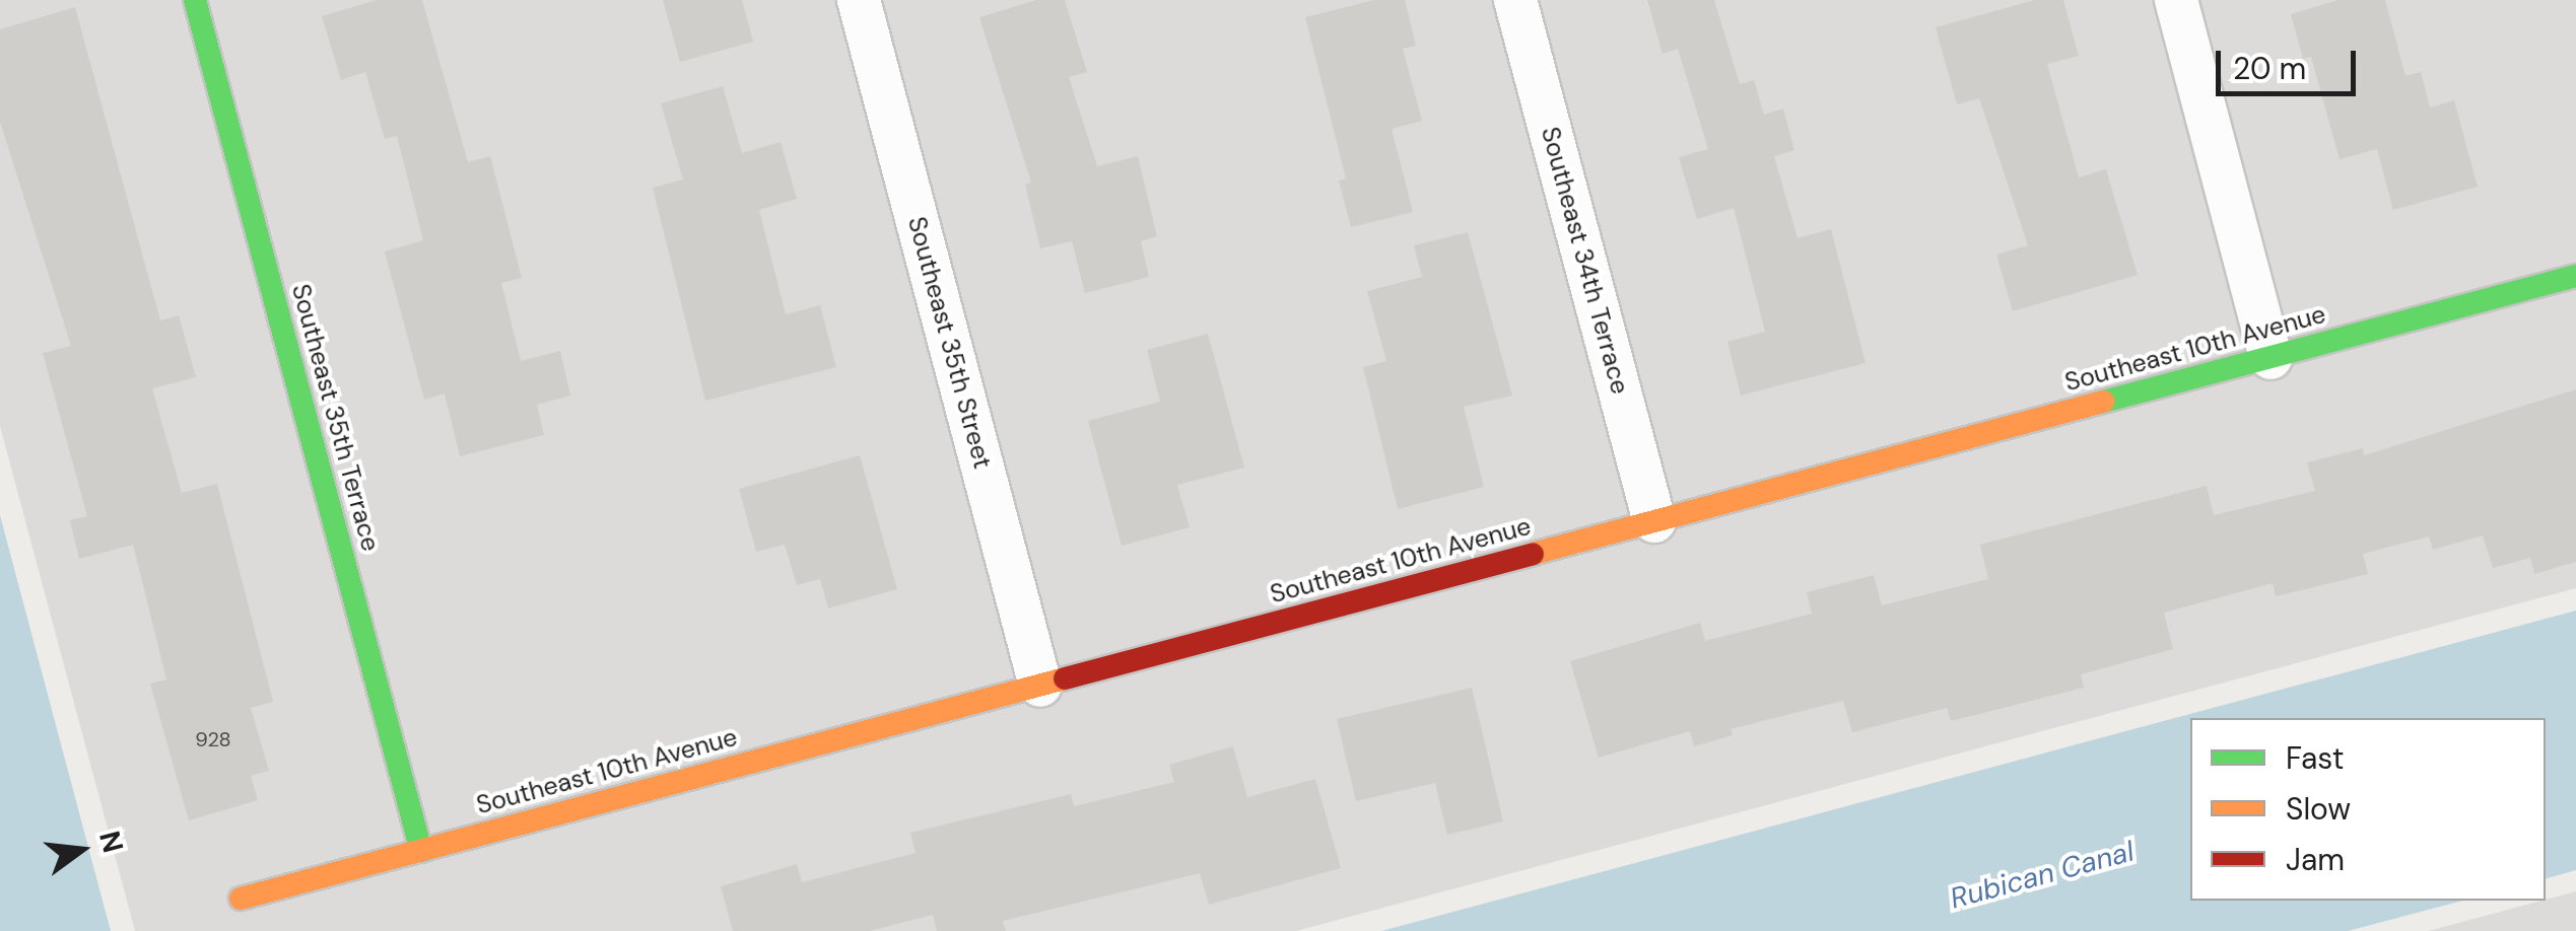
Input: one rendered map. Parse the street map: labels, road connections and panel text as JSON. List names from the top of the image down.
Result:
{
  "streets": {
    "street": [
      "Southeast 34th Terrace",
      "Southeast 35th Street",
      "Southeast 10th Avenue",
      "Southeast 35th Terrace"
    ]
  },
  "crossings": [
    ["Southeast 34th Terrace", "Southeast 10th Avenue"],
    ["Southeast 35th Street", "Southeast 10th Avenue"],
    ["Southeast 10th Avenue", "Southeast 35th Terrace"]
  ],
  "water": ["Rubican Canal"],
  "house_numbers": ["928"],
  "legend": ["Fast", "Slow", "Jam"],
  "scale_bar": "20 m",
  "north": "right"
}
